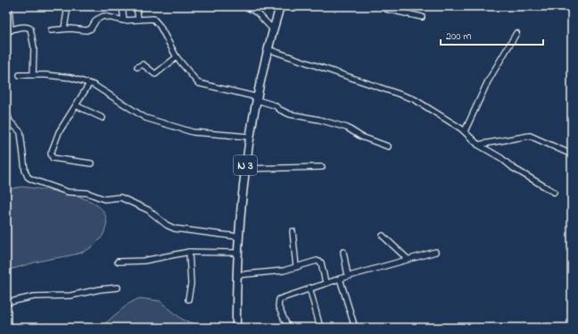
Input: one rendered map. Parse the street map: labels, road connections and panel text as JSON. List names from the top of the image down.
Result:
{
  "streets": {
    "highway": ["N 3"]
  },
  "scale_bar": "200 m"
}
